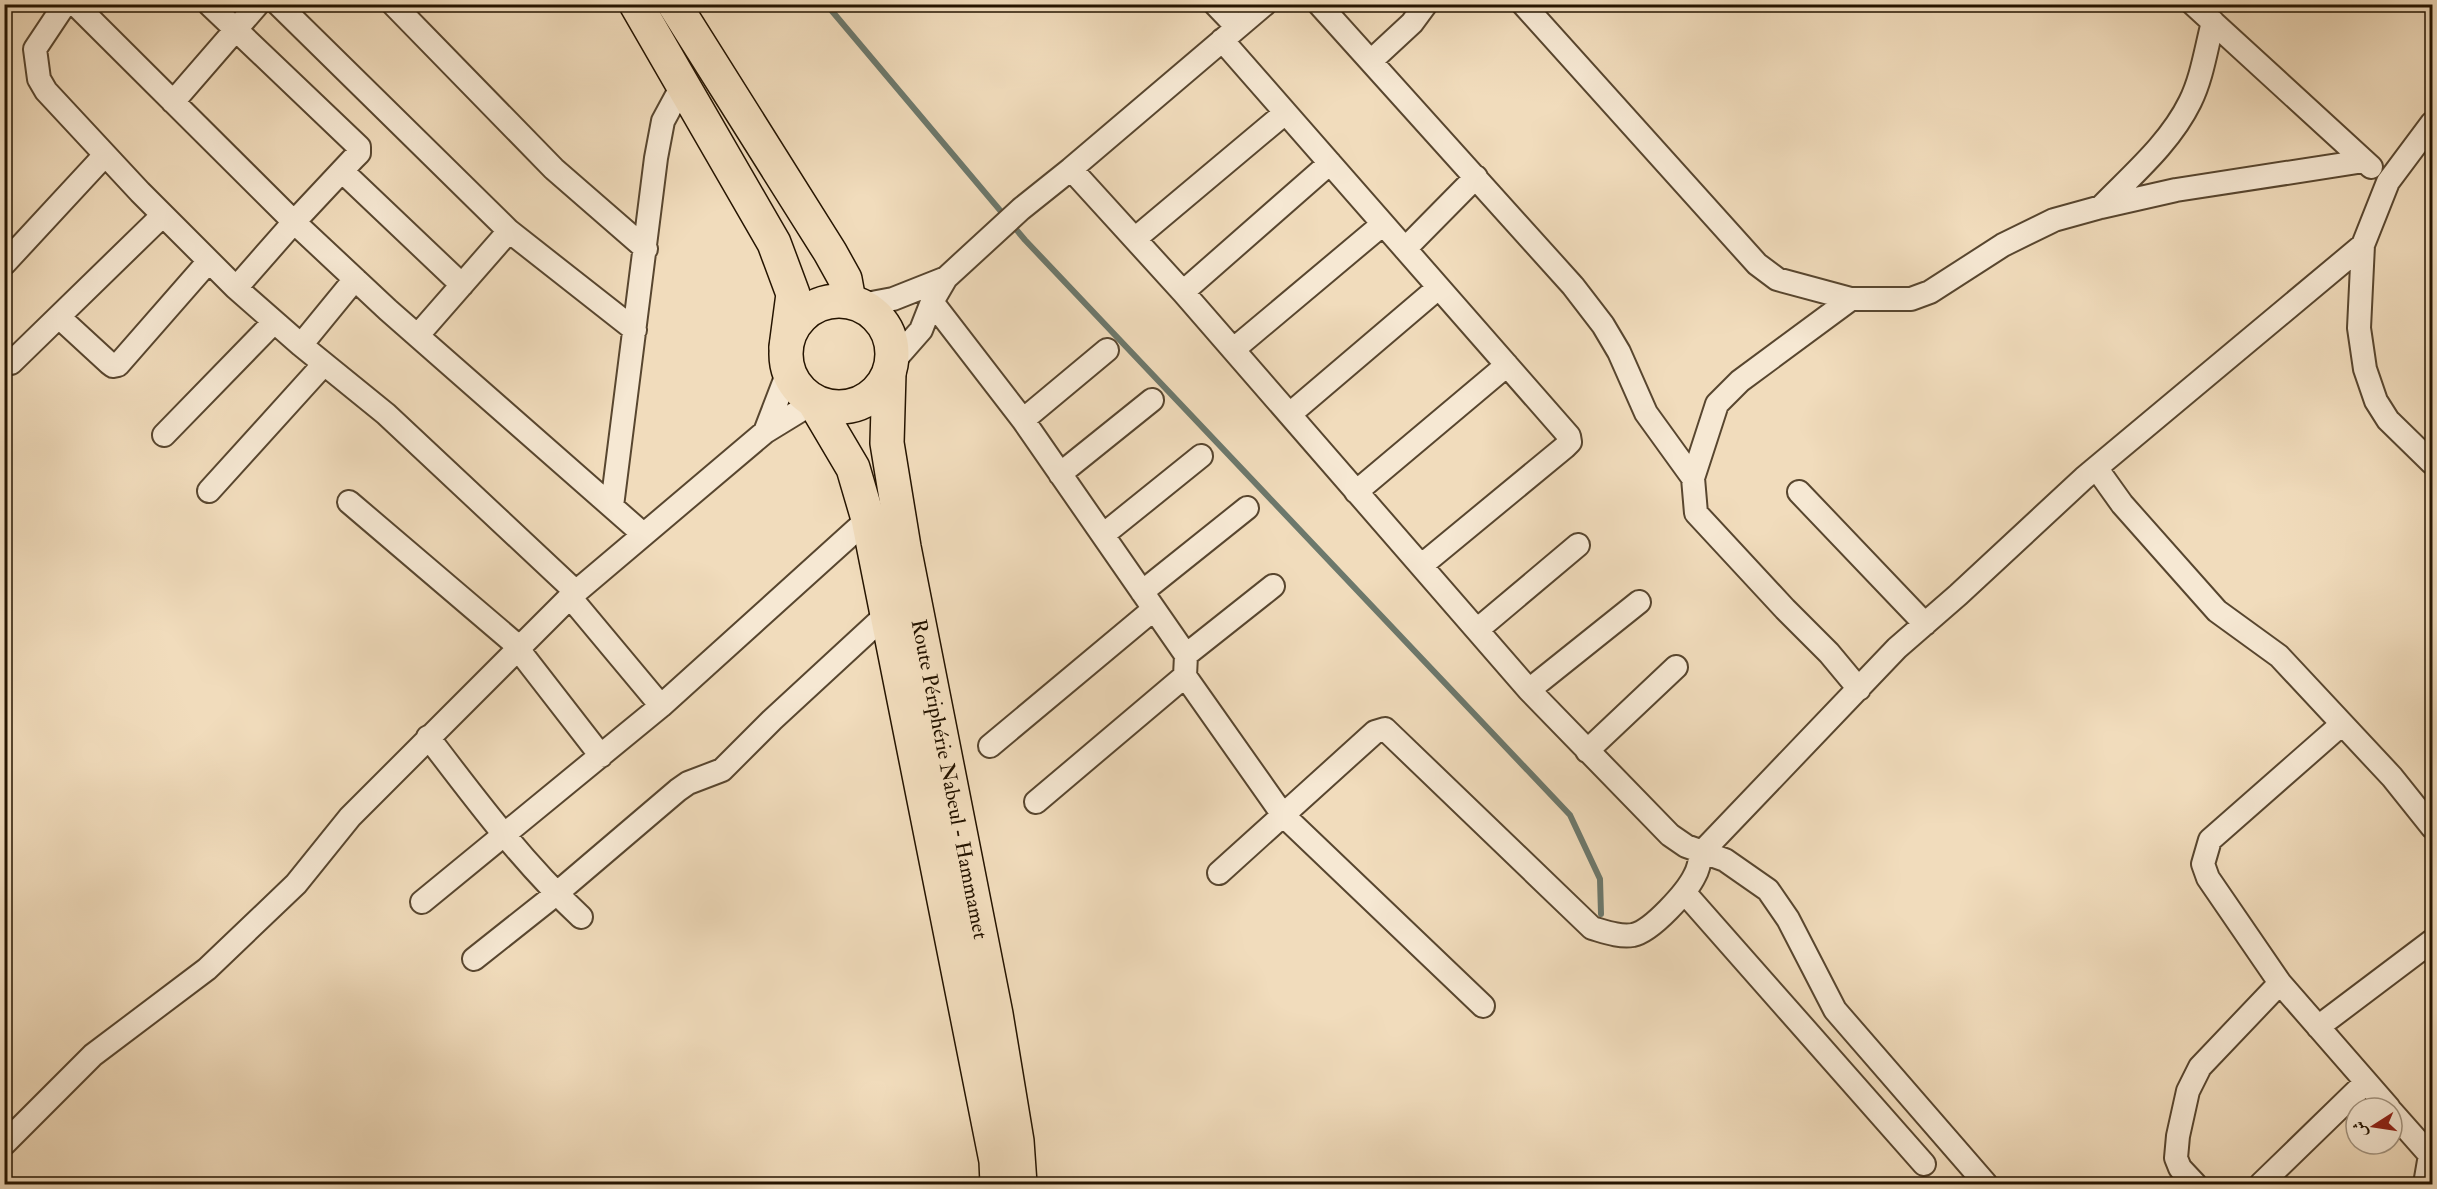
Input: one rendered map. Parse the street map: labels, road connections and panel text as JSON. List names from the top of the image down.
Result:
{
  "streets": {
    "highway": ["Route Périphérie Nabeul - Hammamet"]
  },
  "north": "left"
}
